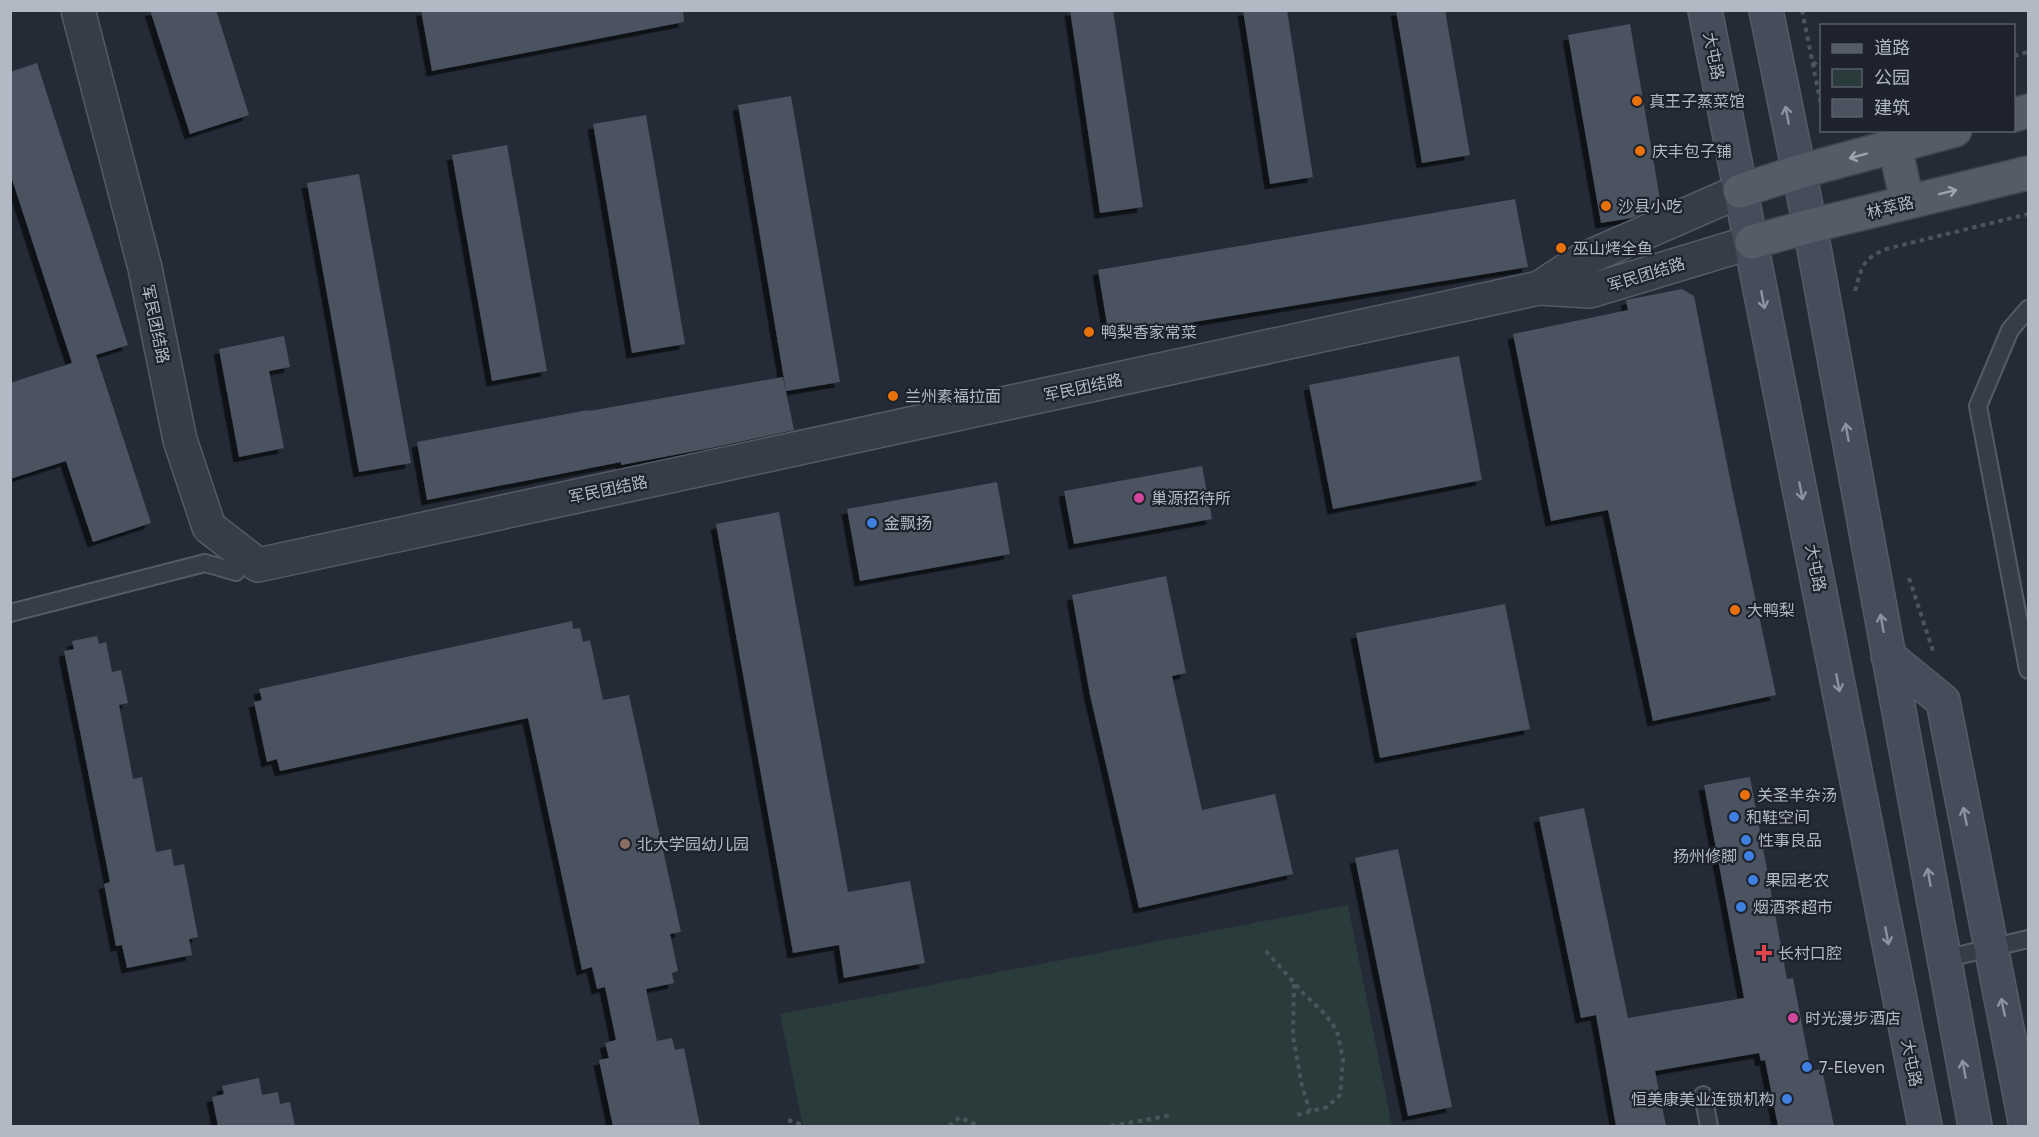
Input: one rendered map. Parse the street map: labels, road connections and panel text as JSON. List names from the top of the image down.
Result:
{
  "streets": {
    "main road": ["大屯路", "林萃路"],
    "street": ["军民团结路"]
  },
  "crossings": [
    ["大屯路", "林萃路"],
    ["大屯路", "军民团结路"],
    ["林萃路", "军民团结路"]
  ],
  "places": {
    "other": [
      "真王子蒸菜馆",
      "庆丰包子铺",
      "沙县小吃",
      "巫山烤全鱼",
      "鸭梨香家常菜",
      "兰州素福拉面",
      "巢源招待所",
      "金飘扬",
      "大鸭梨",
      "关圣羊杂汤",
      "和鞋空间",
      "性事良品",
      "北大学园幼儿园",
      "扬州修脚",
      "果园老农",
      "烟酒茶超市",
      "时光漫步酒店",
      "7-Eleven",
      "恒美康美业连锁机构"
    ],
    "health": ["长村口腔"]
  },
  "legend": ["道路", "公园", "建筑"]
}
